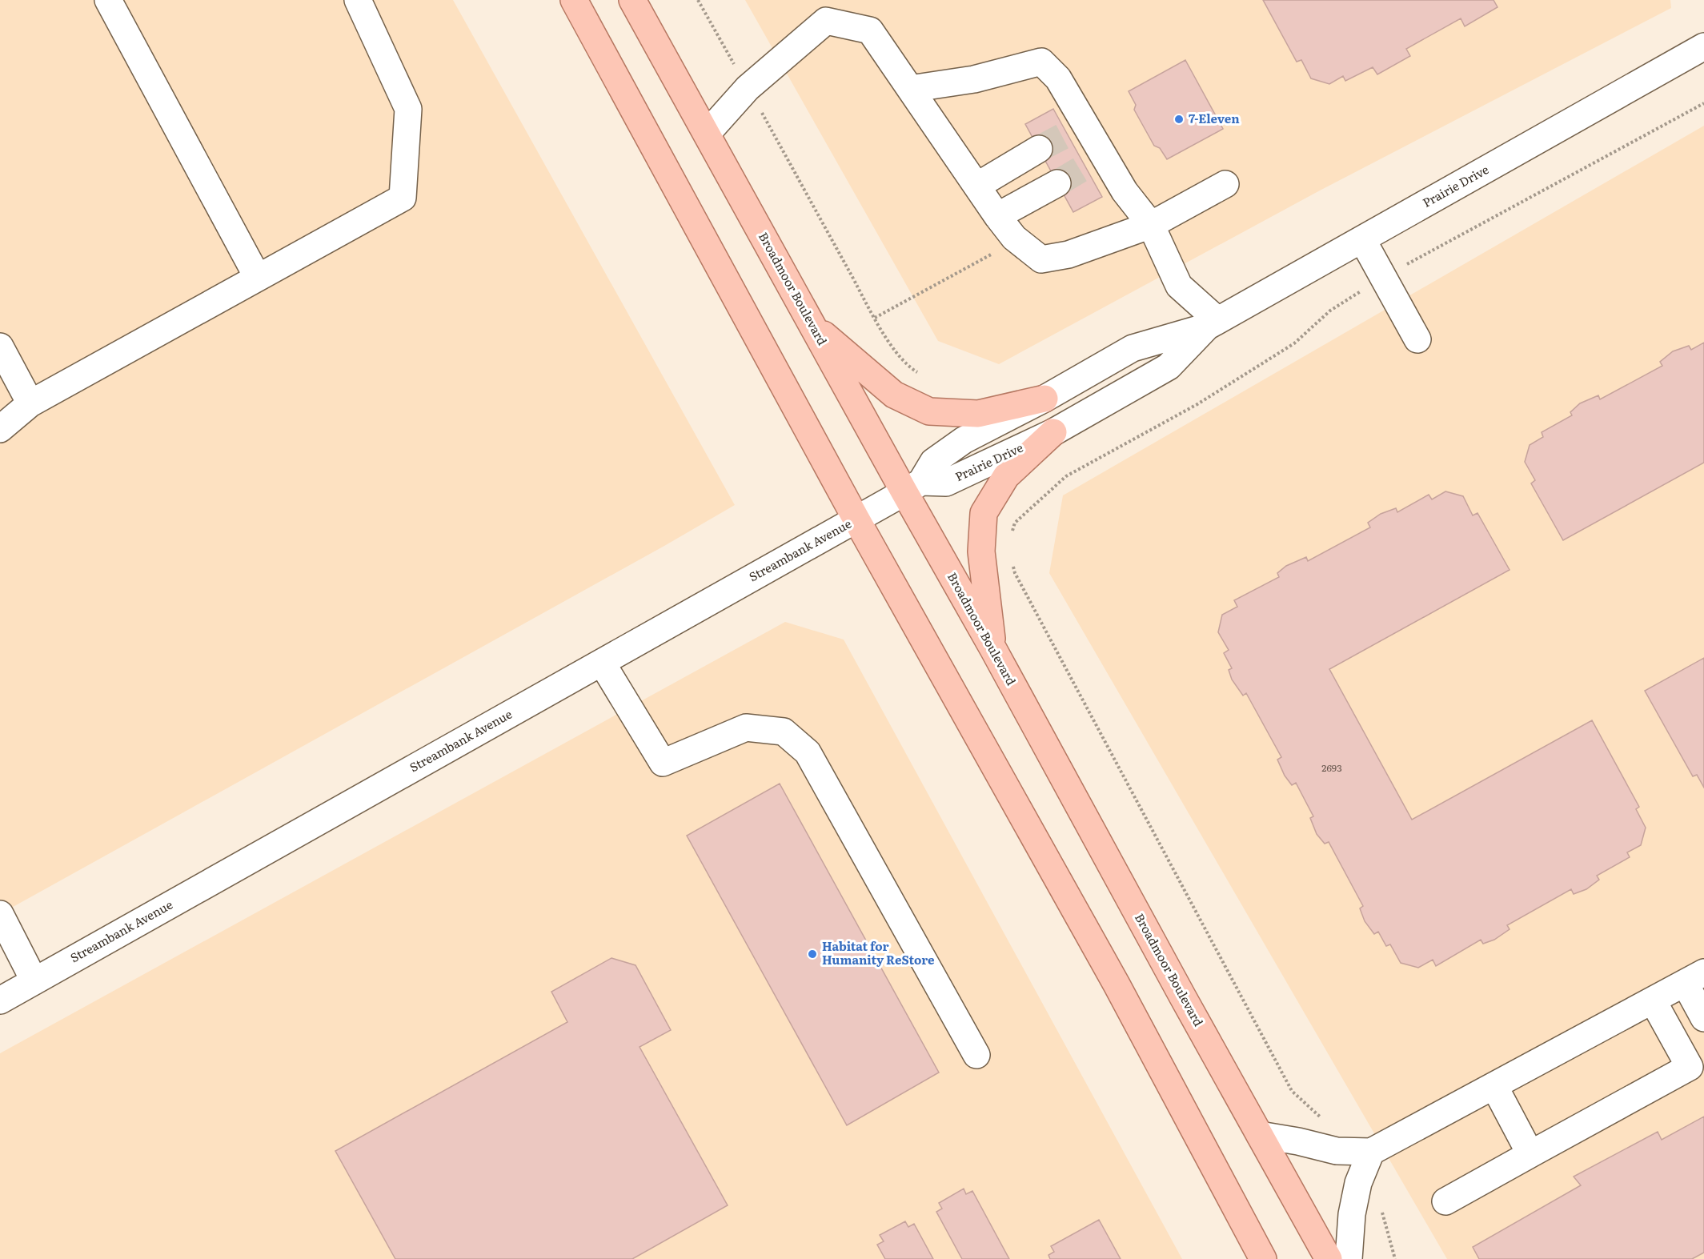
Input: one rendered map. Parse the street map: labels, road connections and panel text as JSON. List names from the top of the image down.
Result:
{
  "streets": {
    "main road": ["Broadmoor Boulevard"],
    "street": ["Prairie Drive", "Streambank Avenue"]
  },
  "crossings": [
    ["Prairie Drive", "Broadmoor Boulevard"],
    ["Prairie Drive", "Streambank Avenue"],
    ["Broadmoor Boulevard", "Streambank Avenue"]
  ],
  "places": ["7-Eleven", "Habitat for Humanity ReStore"],
  "house_numbers": ["2693"]
}
